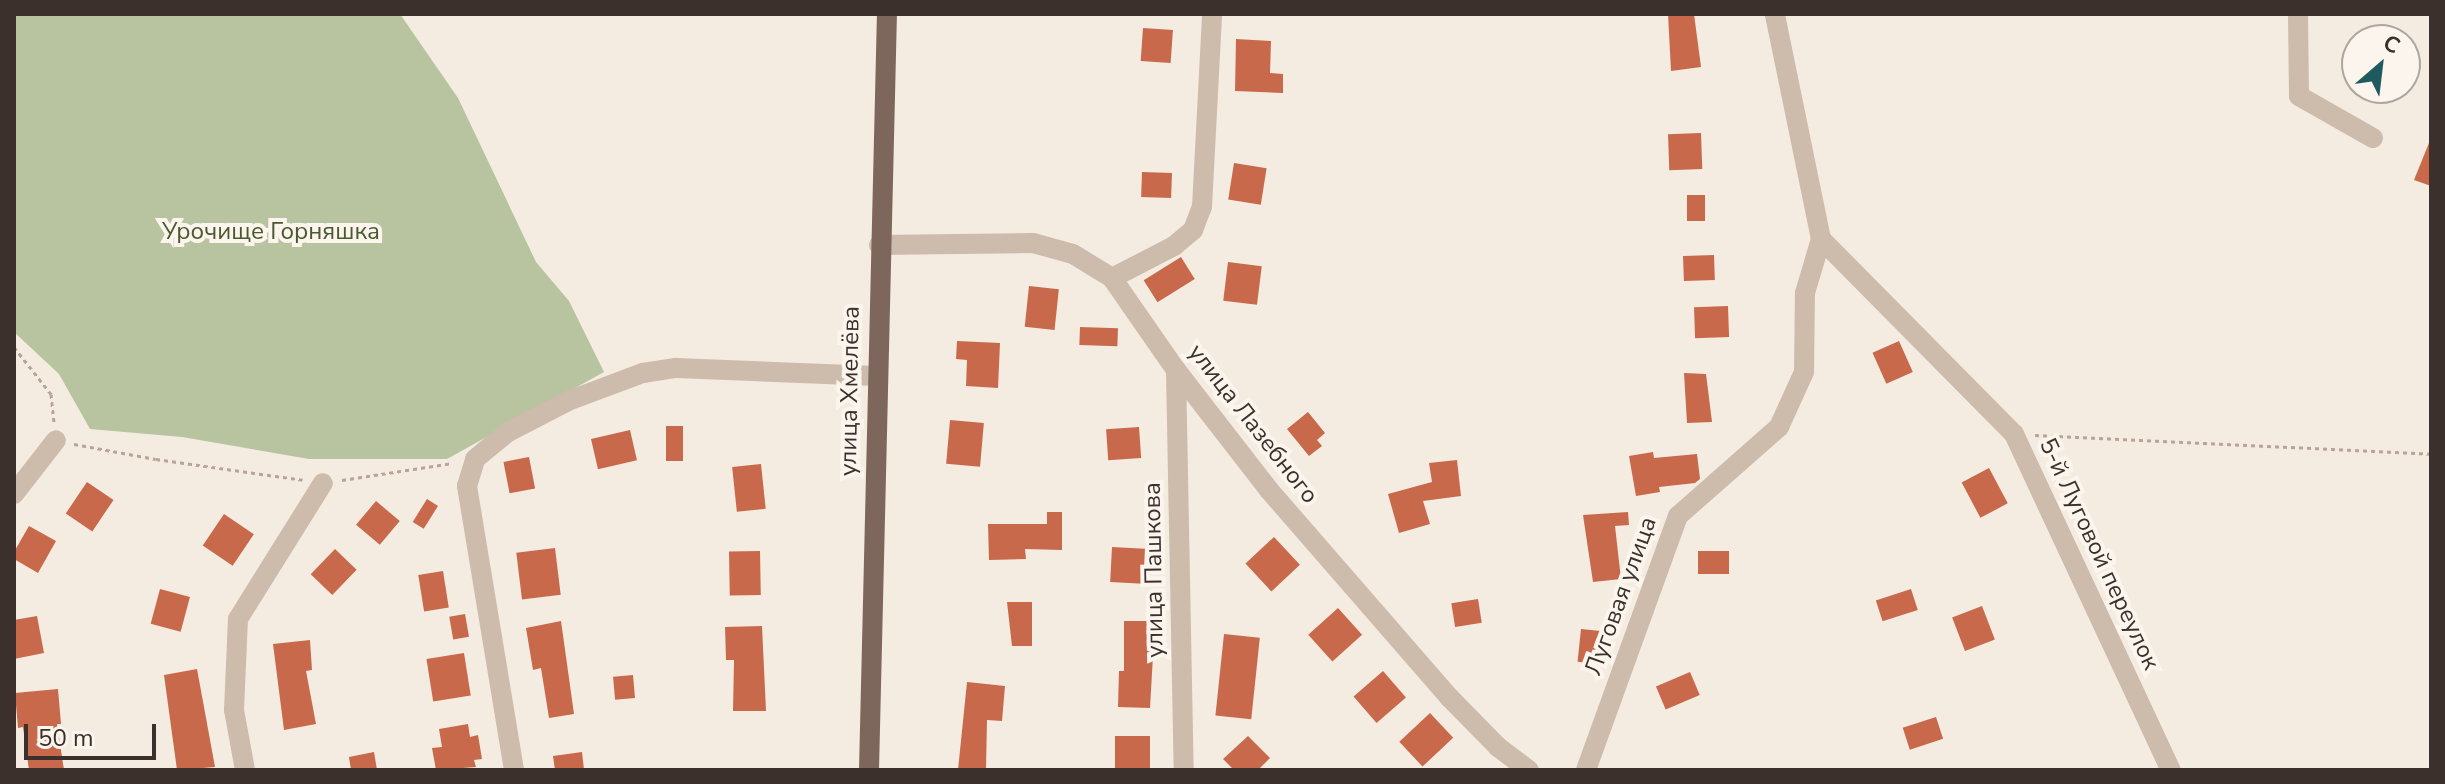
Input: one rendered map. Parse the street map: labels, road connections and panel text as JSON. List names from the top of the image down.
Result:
{
  "streets": {
    "main road": ["улица Хмелёва"],
    "street": [
      "улица Лазебного",
      "5-й Луговой переулок",
      "улица Пашкова",
      "Луговая улица"
    ]
  },
  "crossings": [
    ["улица Хмелёва", "улица Лазебного"],
    ["улица Лазебного", "улица Пашкова"],
    ["5-й Луговой переулок", "Луговая улица"]
  ],
  "parks": ["Урочище Горняшка"],
  "scale_bar": "50 m",
  "north": "top right"
}
